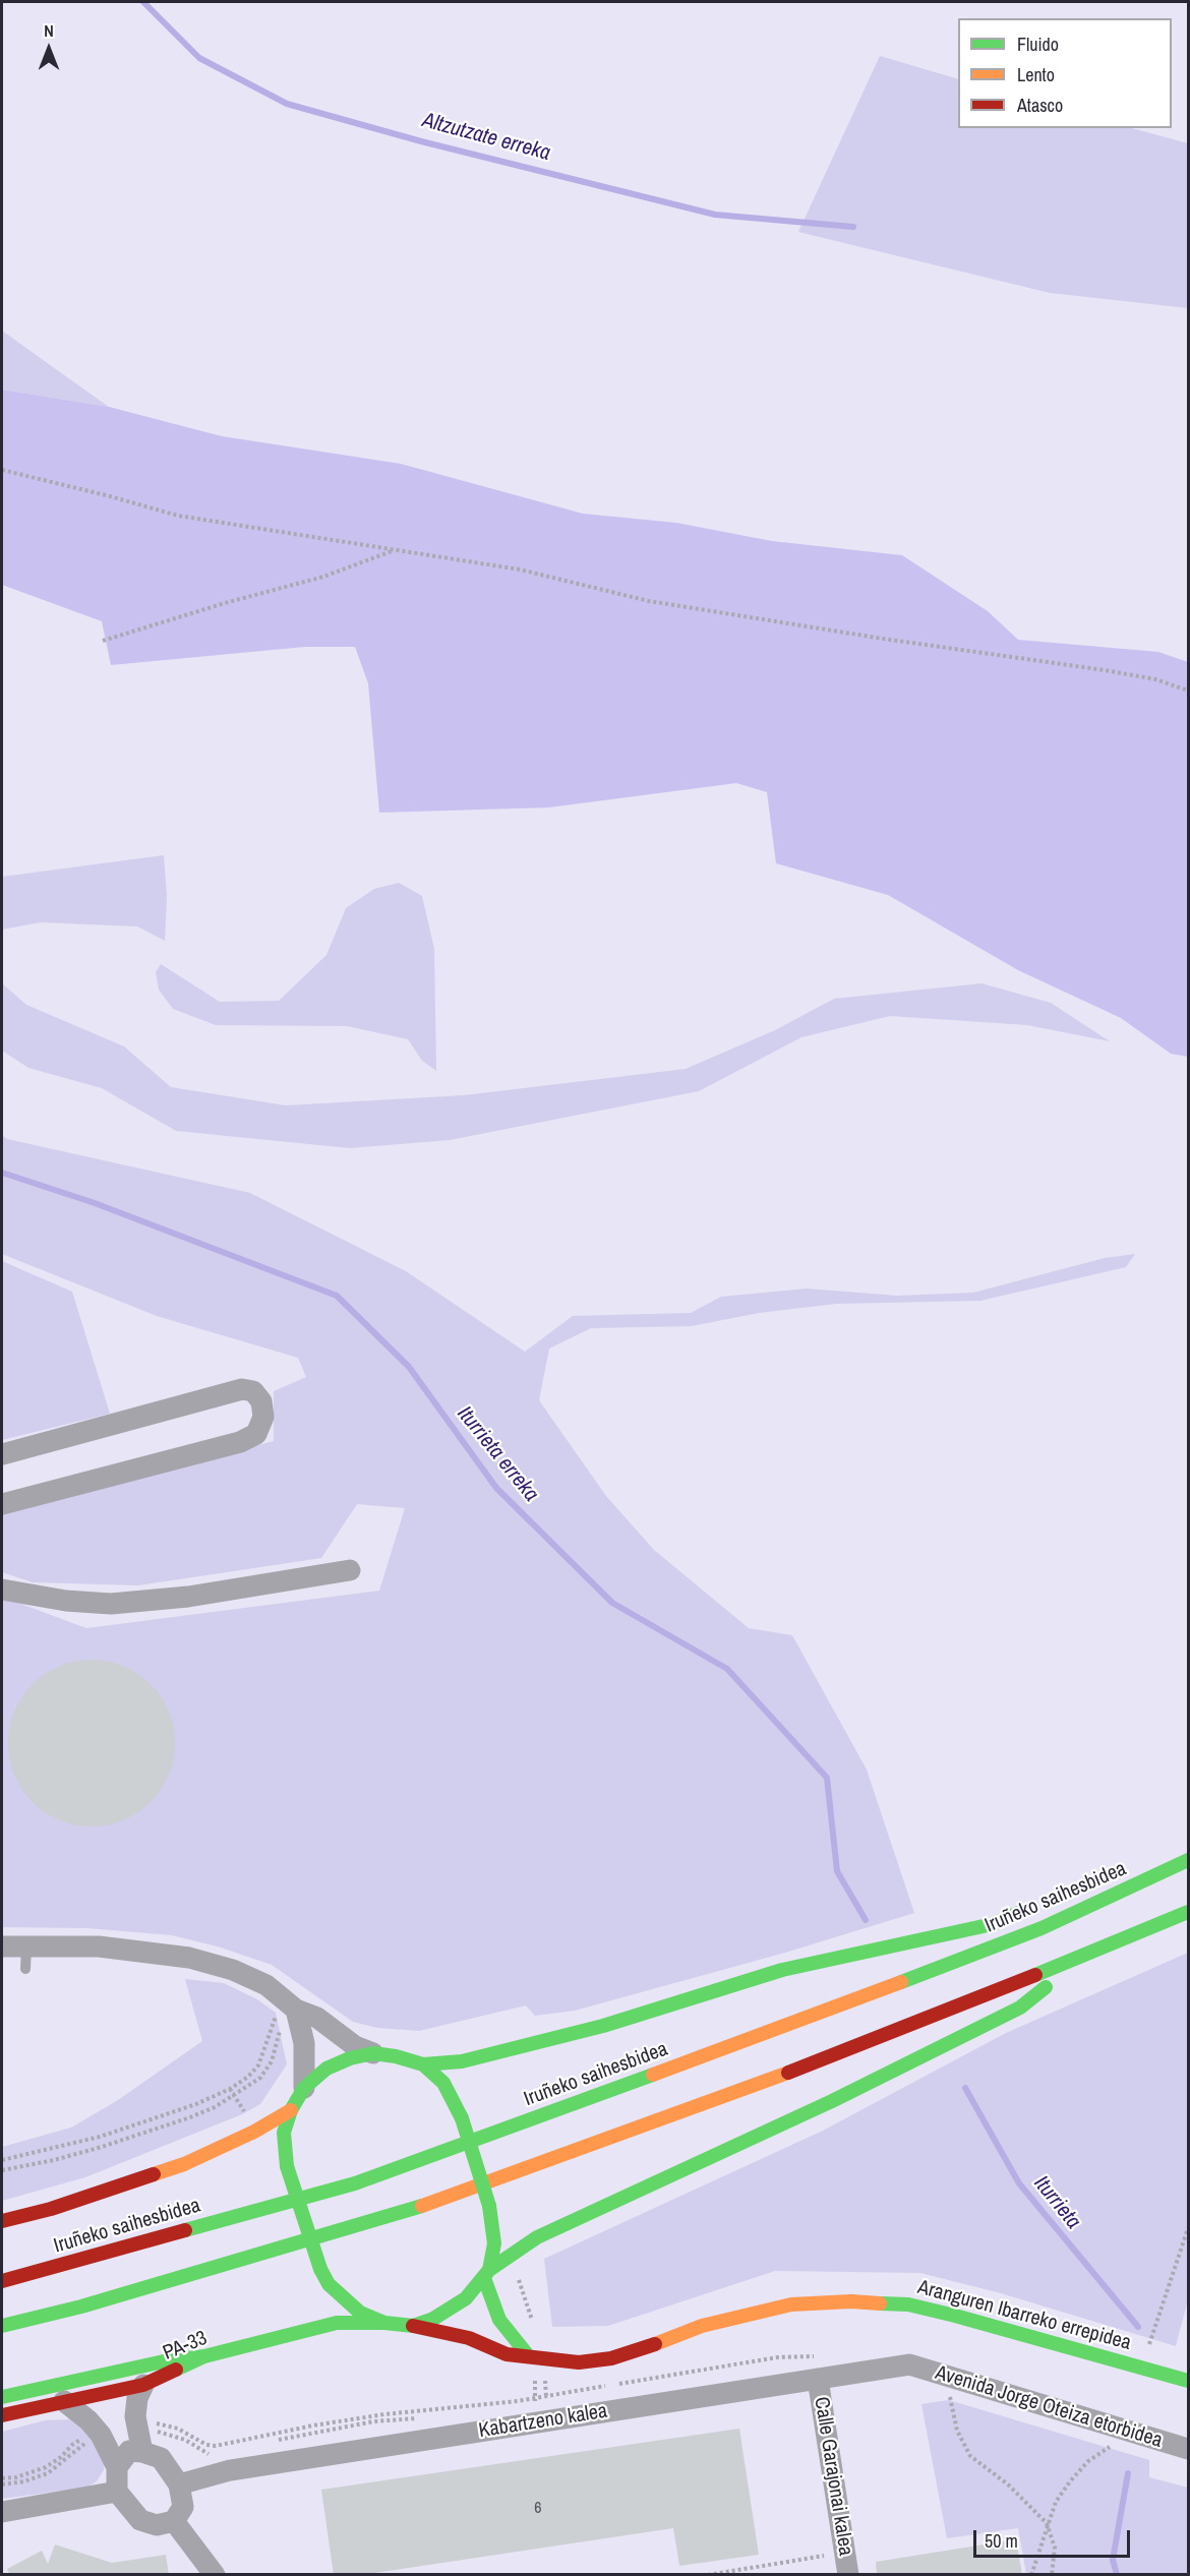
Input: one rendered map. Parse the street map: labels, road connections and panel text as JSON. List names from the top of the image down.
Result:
{
  "streets": {
    "main road": ["Iruñeko saihesbidea", "Aranguren Ibarreko errepidea", "PA-33"],
    "street": ["Avenida Jorge Oteiza etorbidea", "Kabartzeno kalea", "Calle Garajonai kalea"]
  },
  "crossings": [
    ["Aranguren Ibarreko errepidea", "PA-33"],
    ["Avenida Jorge Oteiza etorbidea", "Kabartzeno kalea"],
    ["Kabartzeno kalea", "Calle Garajonai kalea"]
  ],
  "water": ["Altzutzate erreka", "Iturrieta erreka", "Iturrieta"],
  "house_numbers": ["6"],
  "legend": ["Fluido", "Lento", "Atasco"],
  "scale_bar": "50 m",
  "north": "top"
}
